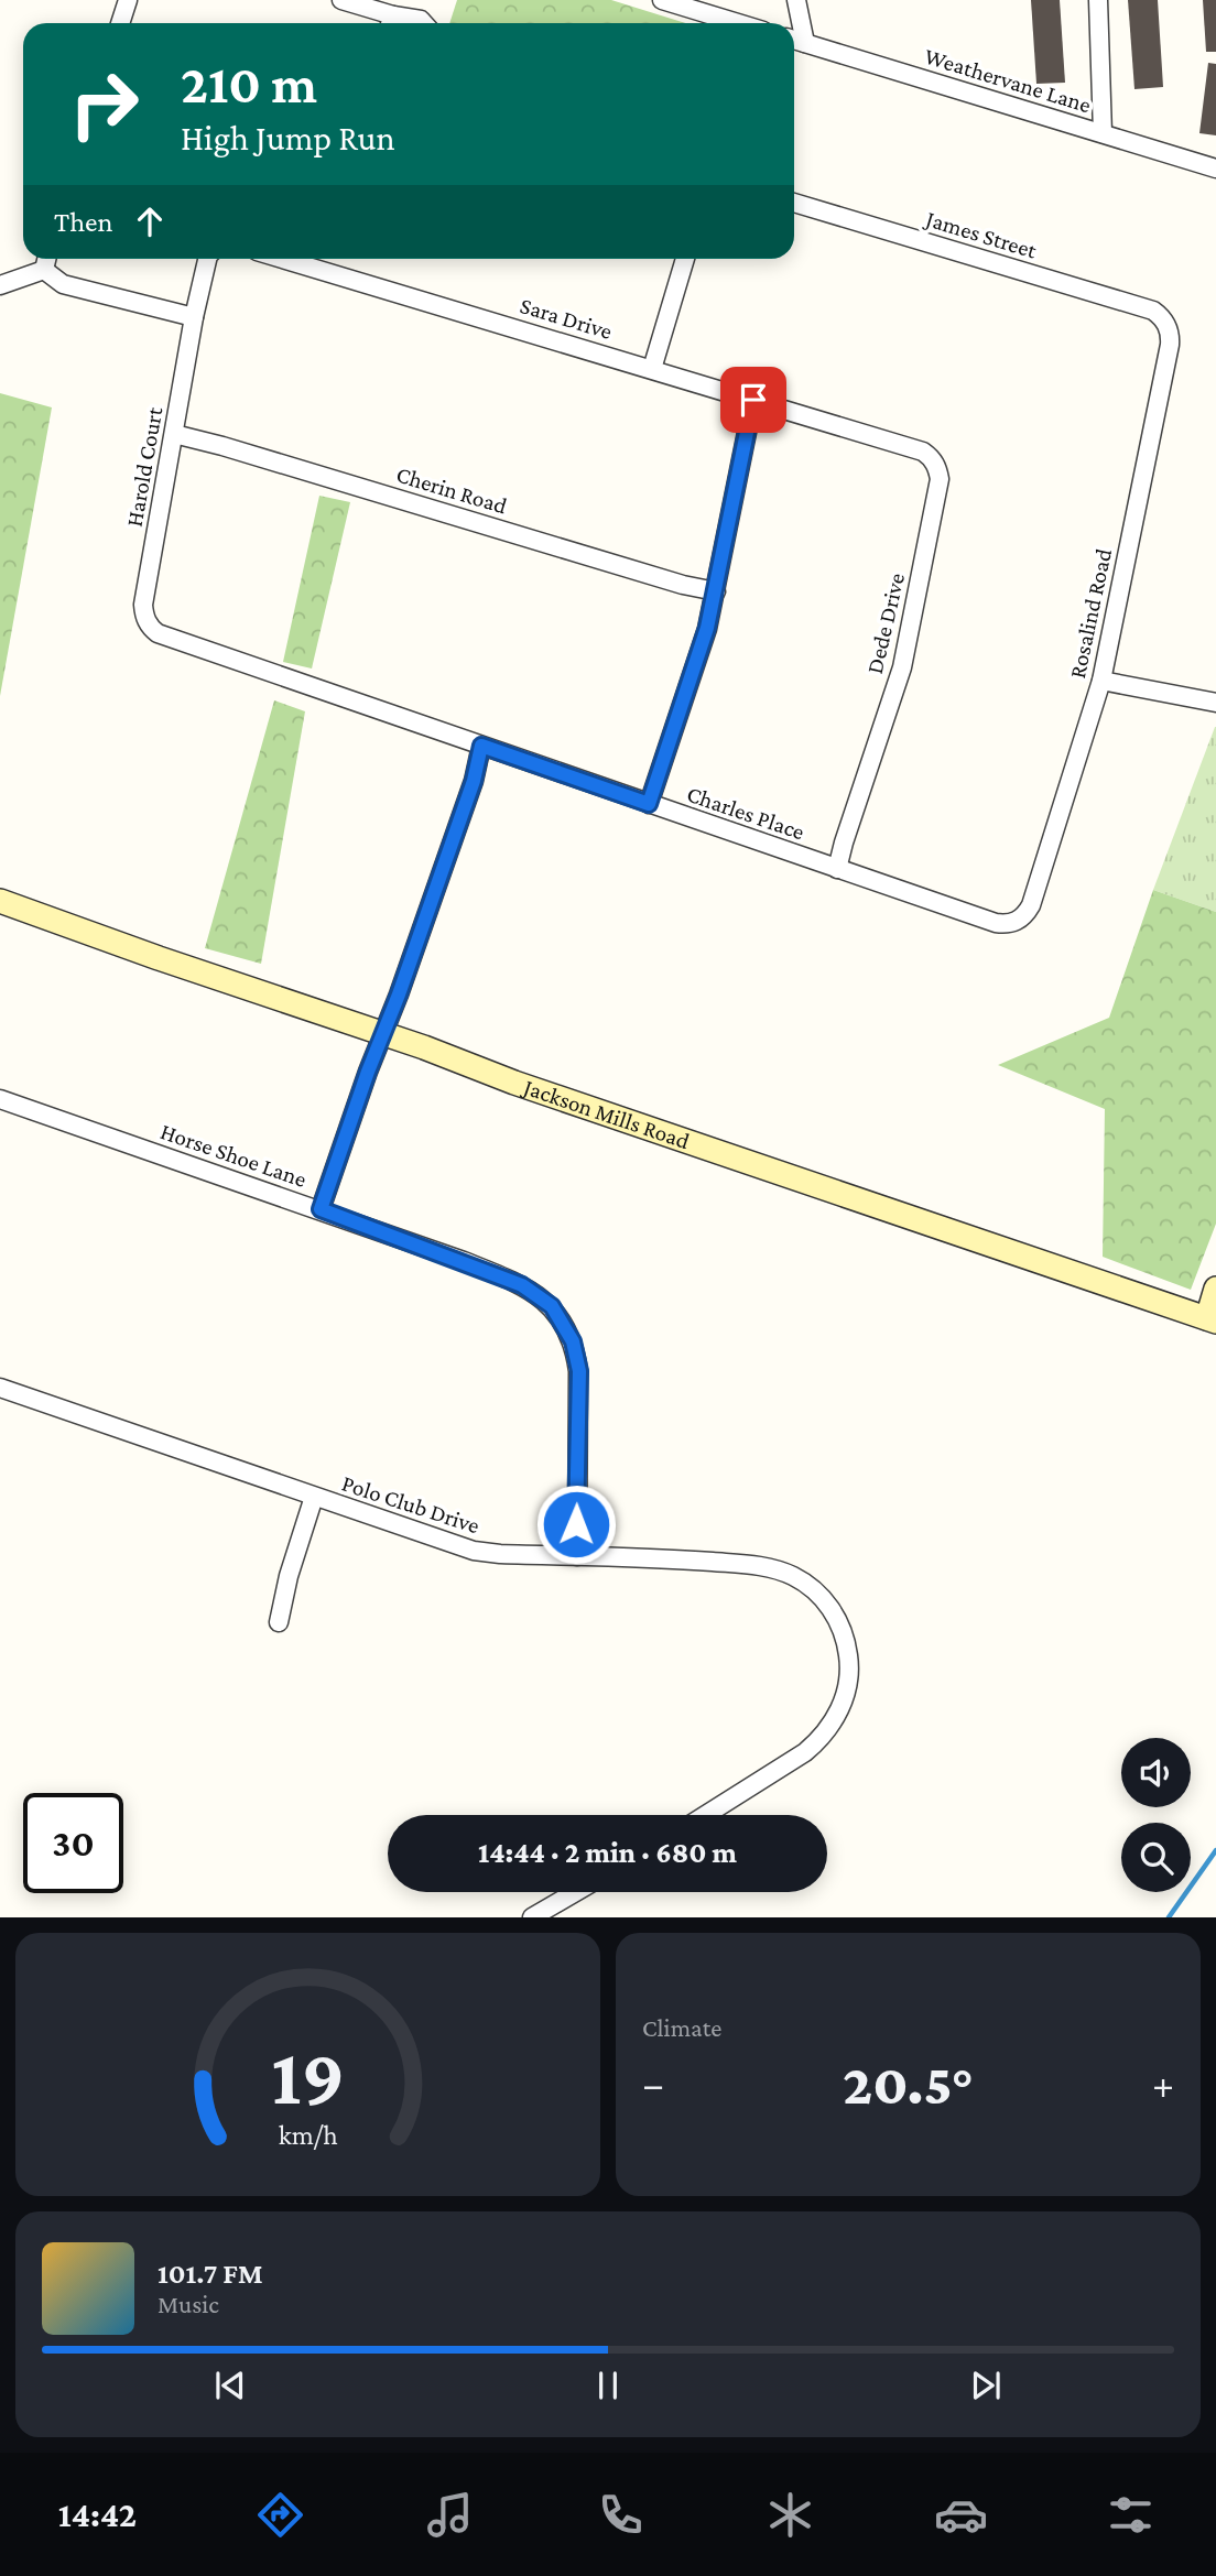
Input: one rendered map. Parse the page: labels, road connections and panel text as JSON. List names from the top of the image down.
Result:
{
  "streets": {
    "main road": ["Jackson Mills Road"],
    "street": [
      "Weathervane Lane",
      "James Street",
      "Sara Drive",
      "Harold Court",
      "Cherin Road",
      "Rosalind Road",
      "Dede Drive",
      "Charles Place",
      "Horse Shoe Lane",
      "Polo Club Drive"
    ]
  },
  "crossings": [
    ["James Street", "Rosalind Road"],
    ["Sara Drive", "Dede Drive"],
    ["Harold Court", "Cherin Road"],
    ["Harold Court", "Charles Place"],
    ["Rosalind Road", "Charles Place"],
    ["Dede Drive", "Charles Place"],
    ["Horse Shoe Lane", "Polo Club Drive"]
  ],
  "page": {
    "turn": ["210 m", "High Jump Run"],
    "then": "Then",
    "limit": "30",
    "trip": "14:44 · 2 min · 680 m",
    "tile": "Climate",
    "heat": ["−", "20.5°", "+"],
    "song": ["101.7 FM", "Music"],
    "tabs": "14:42",
    "gauge": ["19", "km/h"]
  }
}
